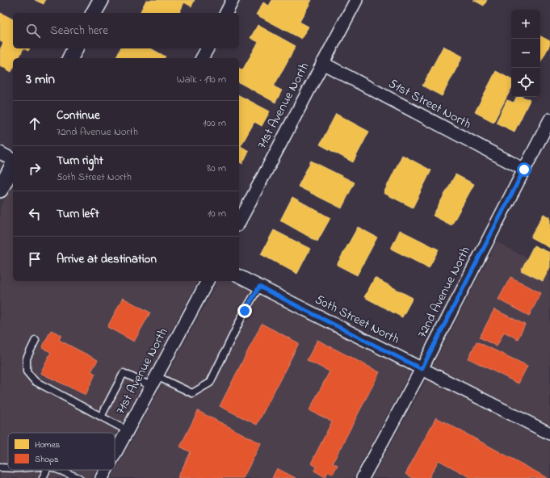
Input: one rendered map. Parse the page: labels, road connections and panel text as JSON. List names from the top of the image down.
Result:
{
  "streets": {
    "street": [
      "51st Street North",
      "71st Avenue North",
      "72nd Avenue North",
      "50th Street North"
    ]
  },
  "crossings": [
    ["51st Street North", "71st Avenue North"],
    ["51st Street North", "72nd Avenue North"],
    ["72nd Avenue North", "50th Street North"]
  ],
  "legend": ["Homes", "Shops"],
  "page": {
    "map_buttons": ["+", "−"],
    "search": "Search here",
    "heading": ["3 min", "Walk · 190 m"],
    "list": [
      ["Continue", "72nd Avenue North", "100 m"],
      ["Turn right", "50th Street North", "80 m"],
      ["Turn left", "10 m"],
      "Arrive at destination"
    ]
  }
}
